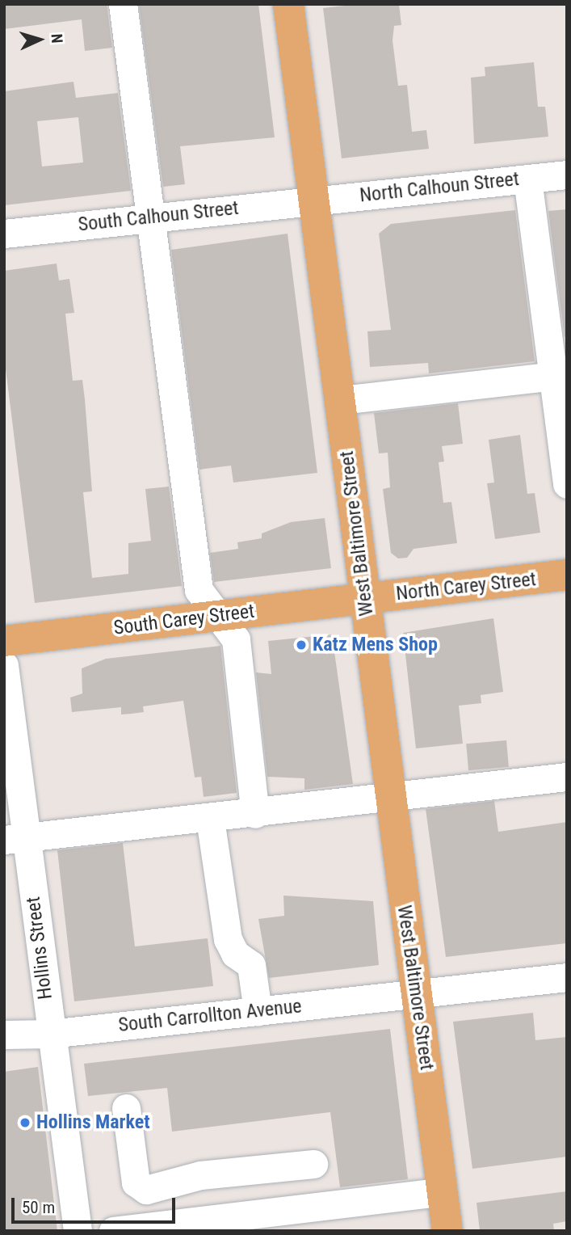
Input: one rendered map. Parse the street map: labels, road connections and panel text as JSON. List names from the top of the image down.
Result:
{
  "streets": {
    "main road": ["West Baltimore Street", "North Carey Street", "South Carey Street"],
    "street": [
      "North Calhoun Street",
      "South Calhoun Street",
      "Hollins Street",
      "South Carrollton Avenue"
    ]
  },
  "crossings": [
    ["North Calhoun Street", "South Calhoun Street"],
    ["North Calhoun Street", "West Baltimore Street"],
    ["South Calhoun Street", "West Baltimore Street"],
    ["West Baltimore Street", "North Carey Street"],
    ["West Baltimore Street", "South Carey Street"],
    ["West Baltimore Street", "South Carrollton Avenue"],
    ["North Carey Street", "South Carey Street"],
    ["Hollins Street", "South Carrollton Avenue"]
  ],
  "places": ["Katz Mens Shop", "Hollins Market"],
  "scale_bar": "50 m",
  "north": "right"
}
